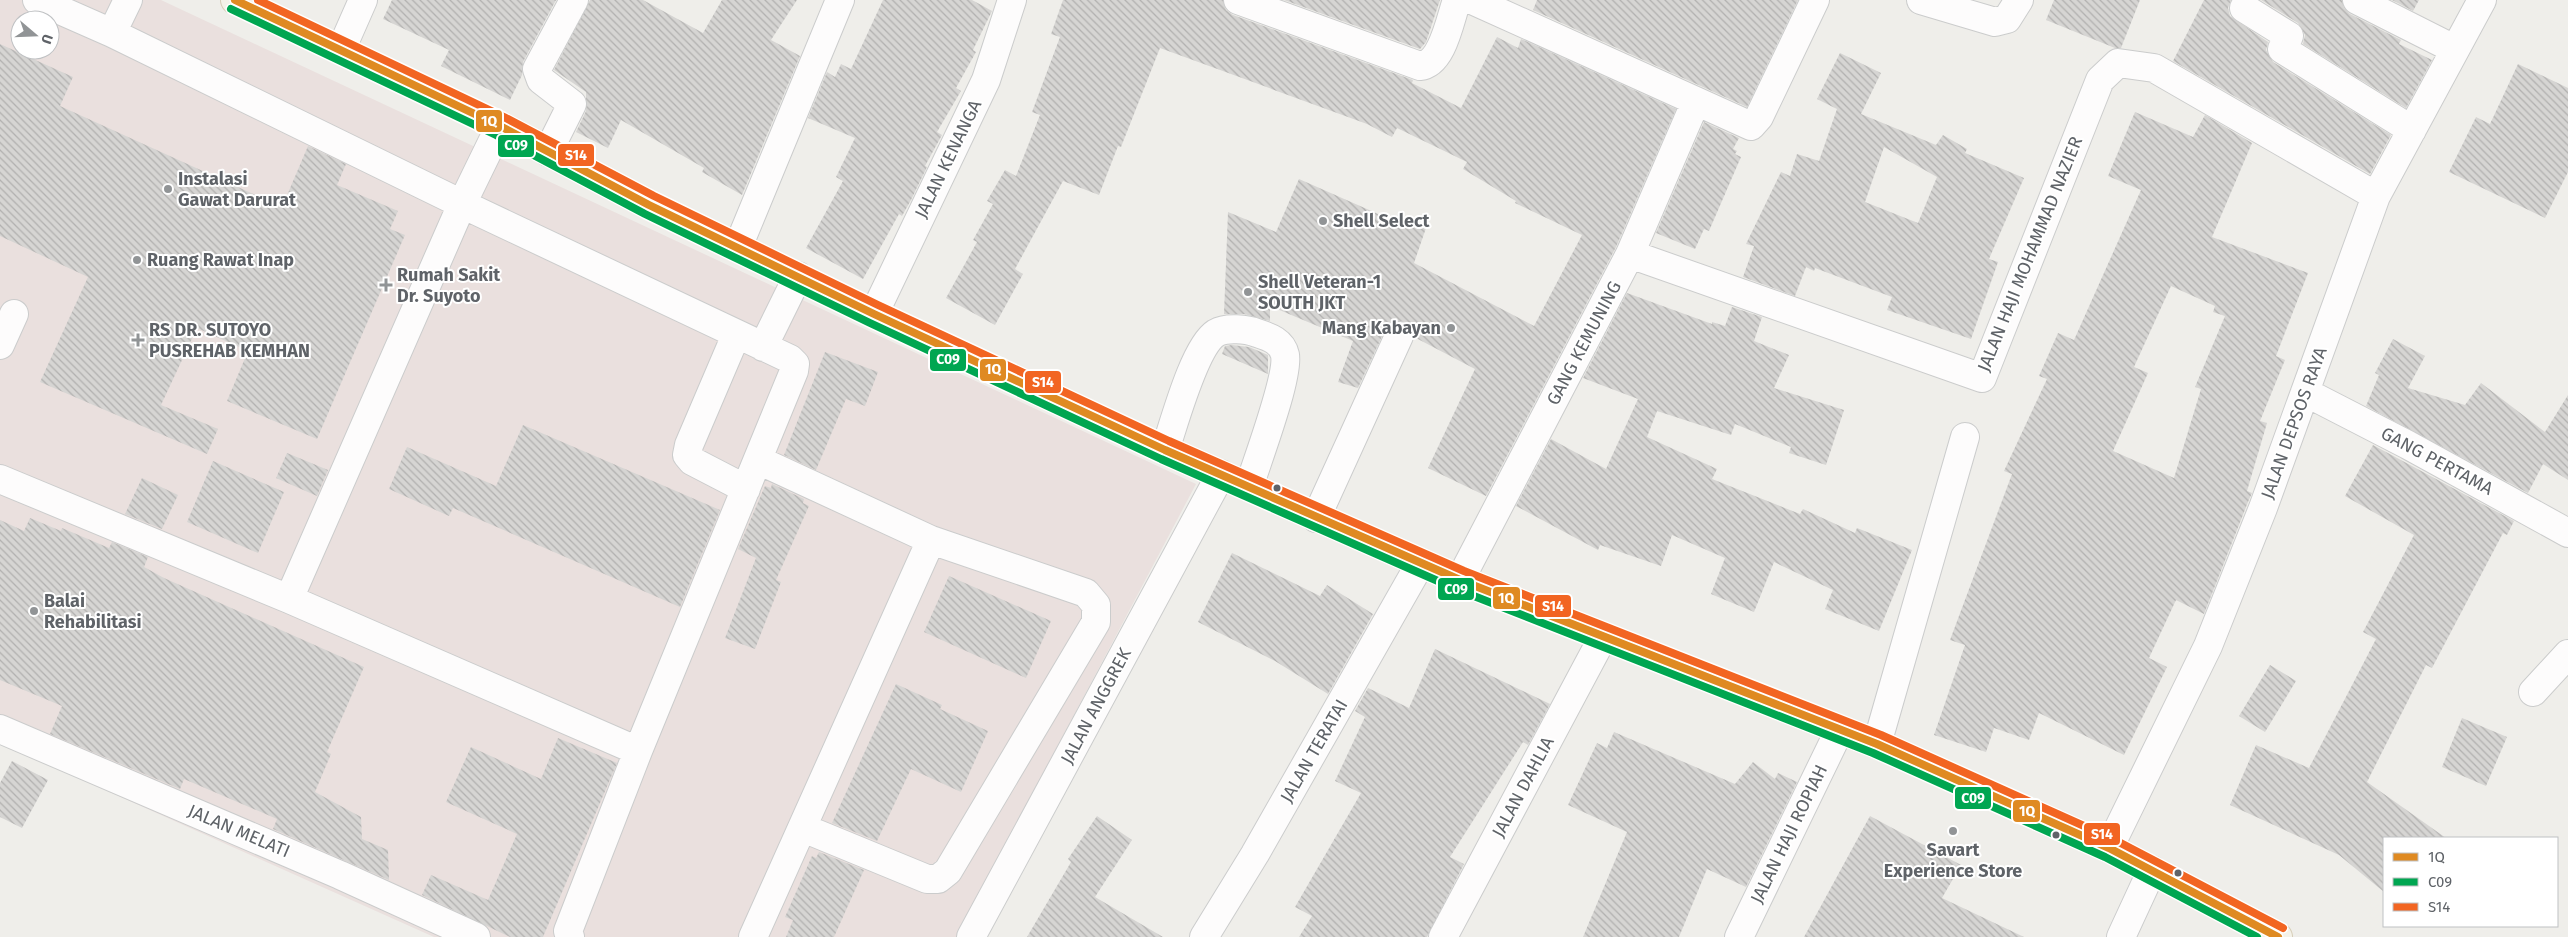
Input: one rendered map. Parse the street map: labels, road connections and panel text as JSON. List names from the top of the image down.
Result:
{
  "streets": {
    "street": [
      "JALAN KENANGA",
      "JALAN HAJI MOHAMMAD NAZIER",
      "GANG KEMUNING",
      "JALAN DEPSOS RAYA",
      "GANG PERTAMA",
      "JALAN ANGGREK",
      "JALAN TERATAI",
      "JALAN DAHLIA",
      "JALAN MELATI",
      "JALAN HAJI ROPIAH"
    ]
  },
  "crossings": [
    ["JALAN HAJI MOHAMMAD NAZIER", "GANG KEMUNING"],
    ["JALAN HAJI MOHAMMAD NAZIER", "JALAN DEPSOS RAYA"],
    ["JALAN DEPSOS RAYA", "GANG PERTAMA"]
  ],
  "places": {
    "other": [
      "Instalasi Gawat Darurat",
      "Shell Select",
      "Ruang Rawat Inap",
      "Shell Veteran-1 SOUTH JKT",
      "Mang Kabayan",
      "Balai Rehabilitasi",
      "Savart Experience Store"
    ],
    "health": ["Rumah Sakit Dr. Suyoto", "RS DR. SUTOYO PUSREHAB KEMHAN"]
  },
  "lines": ["transit line 1Q", "transit line S14", "transit line C09"],
  "legend": ["1Q", "C09", "S14"],
  "north": "right"
}
